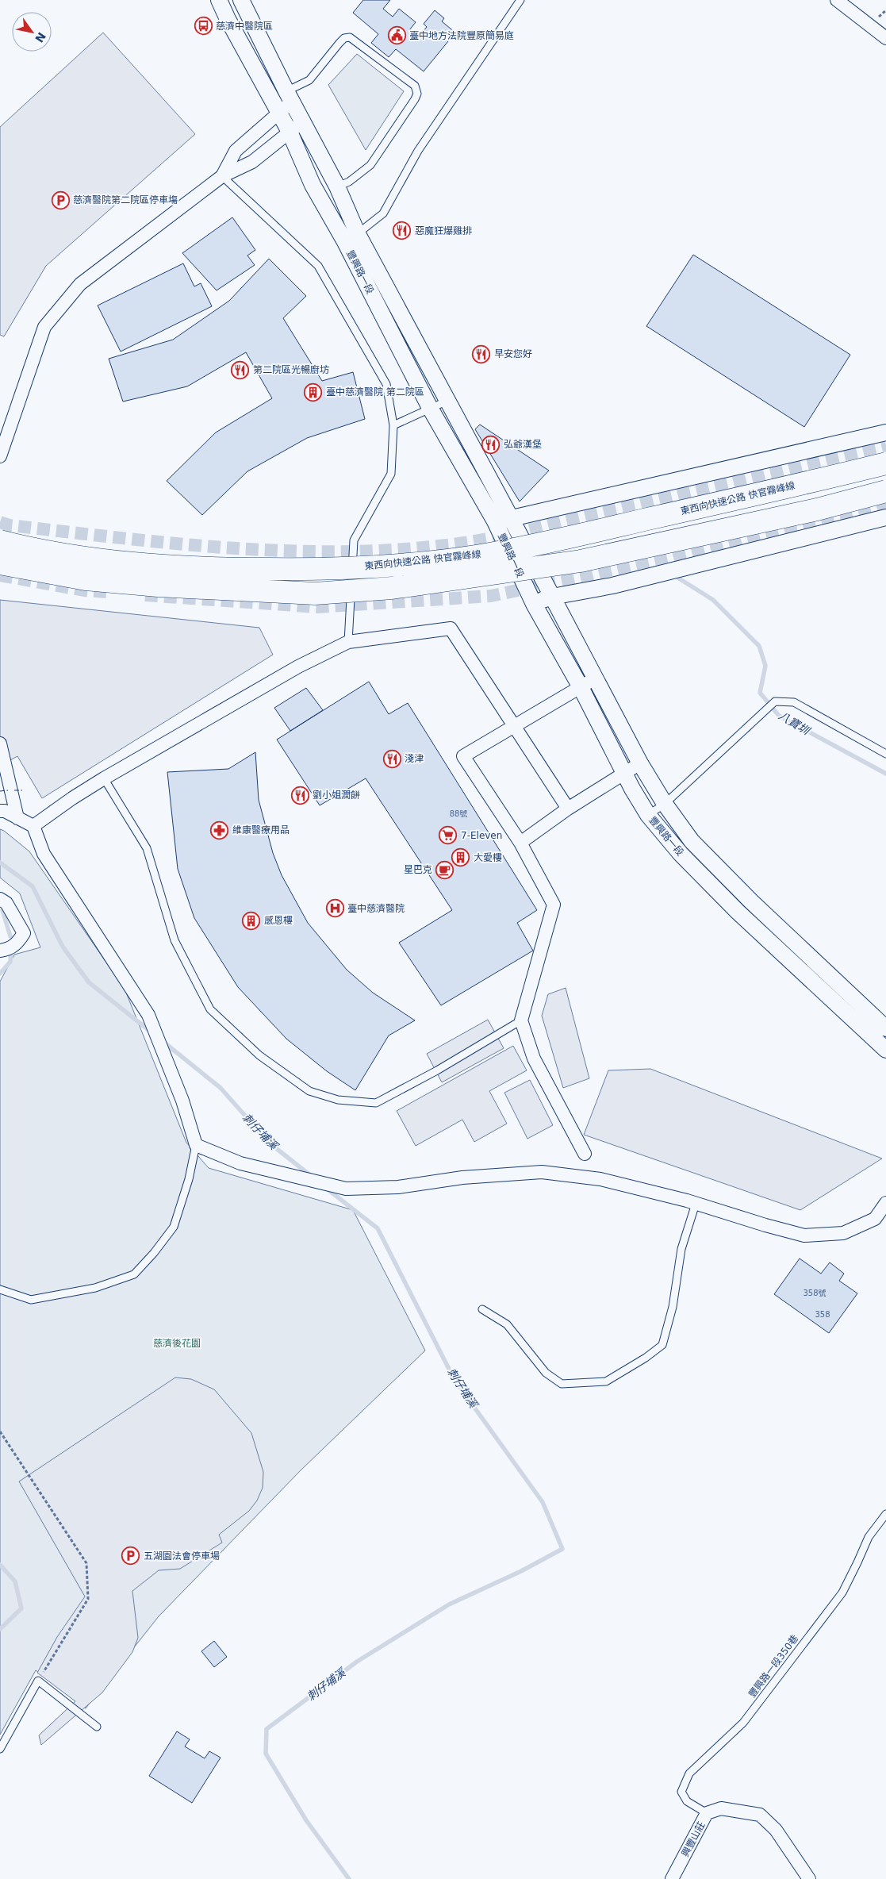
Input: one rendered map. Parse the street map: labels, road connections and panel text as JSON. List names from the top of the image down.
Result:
{
  "streets": {
    "highway": ["東西向快速公路 快官霧峰線"],
    "street": ["豐興路一段", "興豐山莊"],
    "lane": ["豐興路一段350巷"]
  },
  "crossings": [
    ["豐興路一段350巷", "興豐山莊"]
  ],
  "water": ["八寶圳", "刺仔埔溪"],
  "parks": ["慈濟後花園"],
  "places": {
    "bus stop": ["慈濟中醫院區"],
    "public building": ["臺中地方法院豐原簡易庭"],
    "parking": ["慈濟醫院第二院區停車塲", "五湖園法會停車場"],
    "restaurant": [
      "惡魔狂爆雞排",
      "早安您好",
      "第二院區光暢廚坊",
      "弘爺漢堡",
      "淺津",
      "劉小姐潤餅"
    ],
    "building": ["臺中慈濟醫院 第二院區", "大愛樓", "感恩樓"],
    "pharmacy": ["維康醫療用品"],
    "supermarket": ["7-Eleven"],
    "cafe": ["星巴克"],
    "hospital": ["臺中慈濟醫院"]
  },
  "house_numbers": ["88號", "358號", "358"],
  "north": "bottom right"
}
